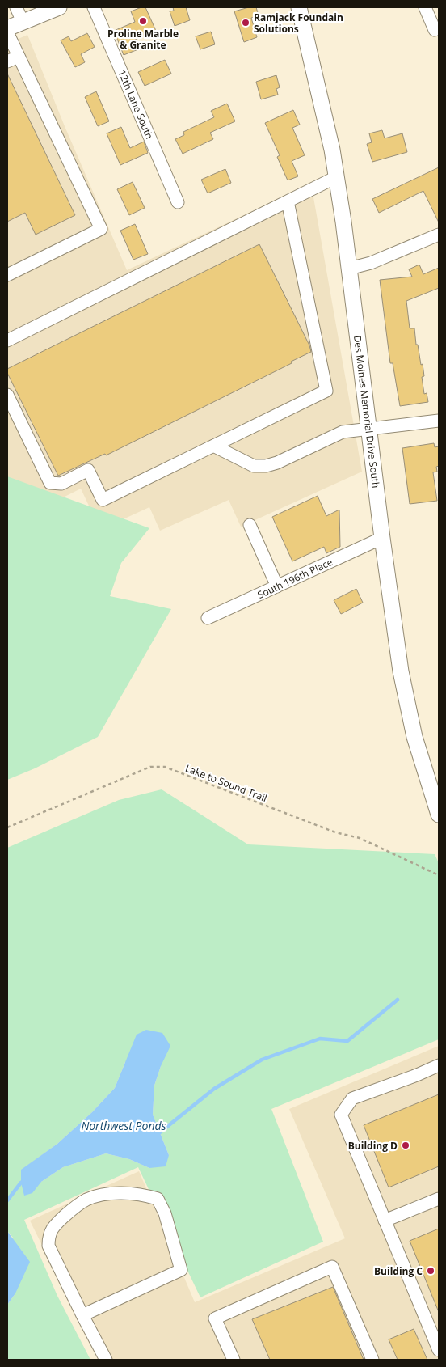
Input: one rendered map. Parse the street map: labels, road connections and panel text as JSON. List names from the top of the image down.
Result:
{
  "streets": {
    "main road": ["Des Moines Memorial Drive South"],
    "street": ["12th Lane South", "South 196th Place"],
    "path": ["Lake to Sound Trail"]
  },
  "crossings": [
    ["Des Moines Memorial Drive South", "South 196th Place"]
  ],
  "water": ["Northwest Ponds"],
  "places": [
    "Proline Marble & Granite",
    "Ramjack Foundain Solutions",
    "Building D",
    "Building C"
  ]
}
